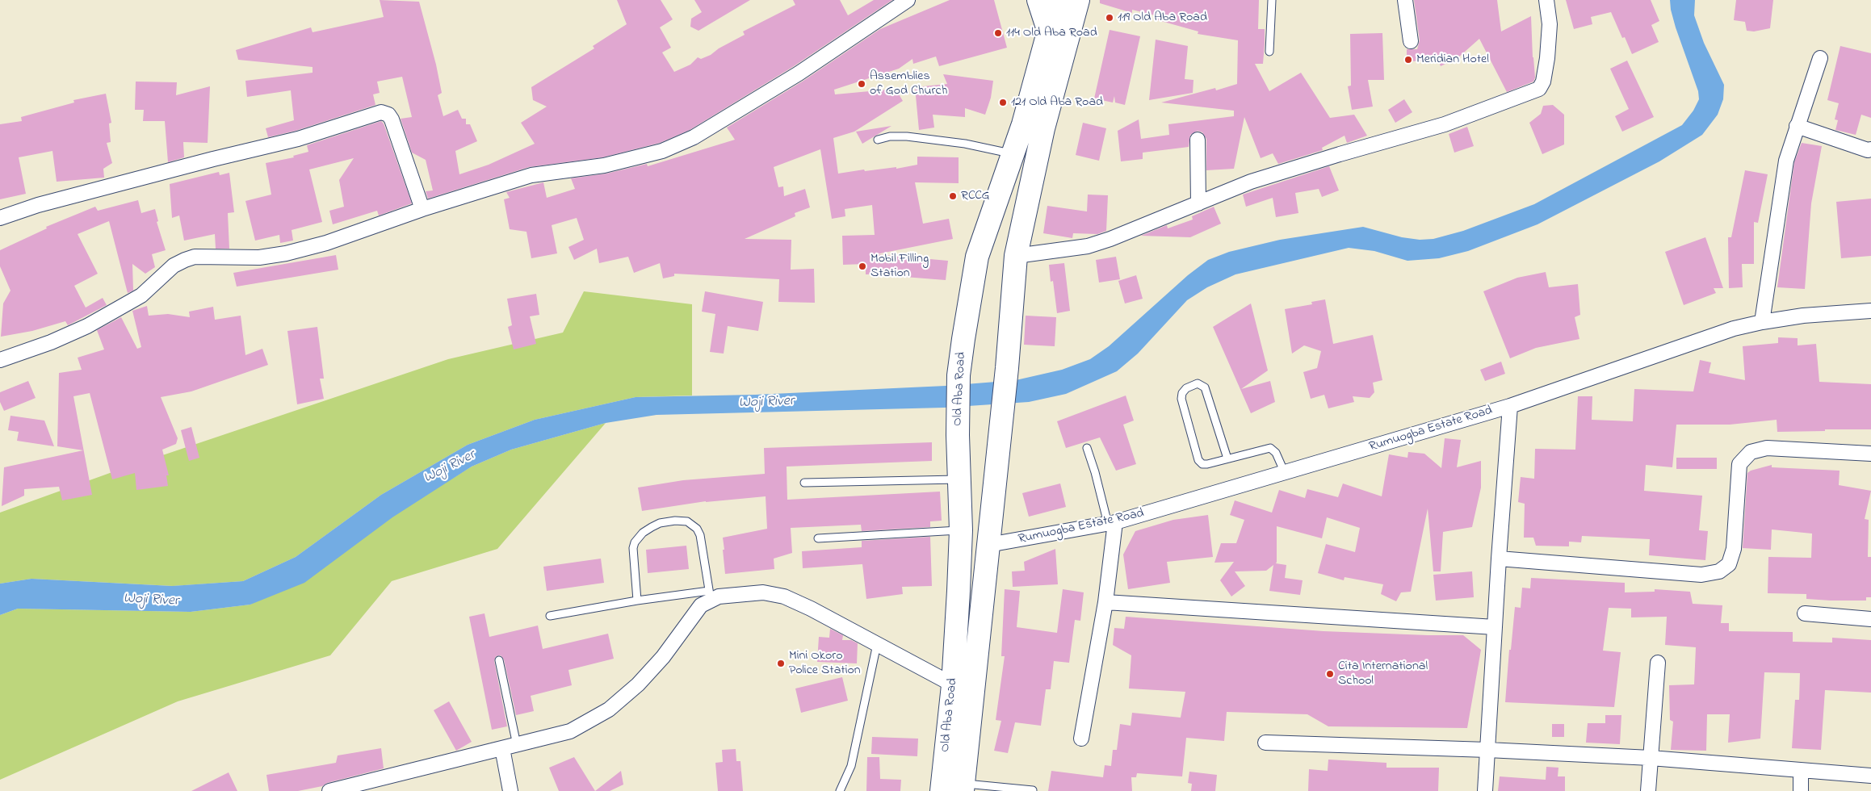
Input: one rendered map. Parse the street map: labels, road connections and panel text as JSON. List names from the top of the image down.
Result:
{
  "streets": {
    "main road": ["Old Aba Road"],
    "street": ["Rumuogba Estate Road"]
  },
  "crossings": [
    ["Old Aba Road", "Rumuogba Estate Road"]
  ],
  "water": ["Woji River"],
  "places": [
    "119 Old Aba Road",
    "114 Old Aba Road",
    "Meridian Hotel",
    "Assemblies of God Church",
    "121 Old Aba Road",
    "RCCG",
    "Mobil Filling Station",
    "Mini Okoro Police Station",
    "Cita International School"
  ]
}
